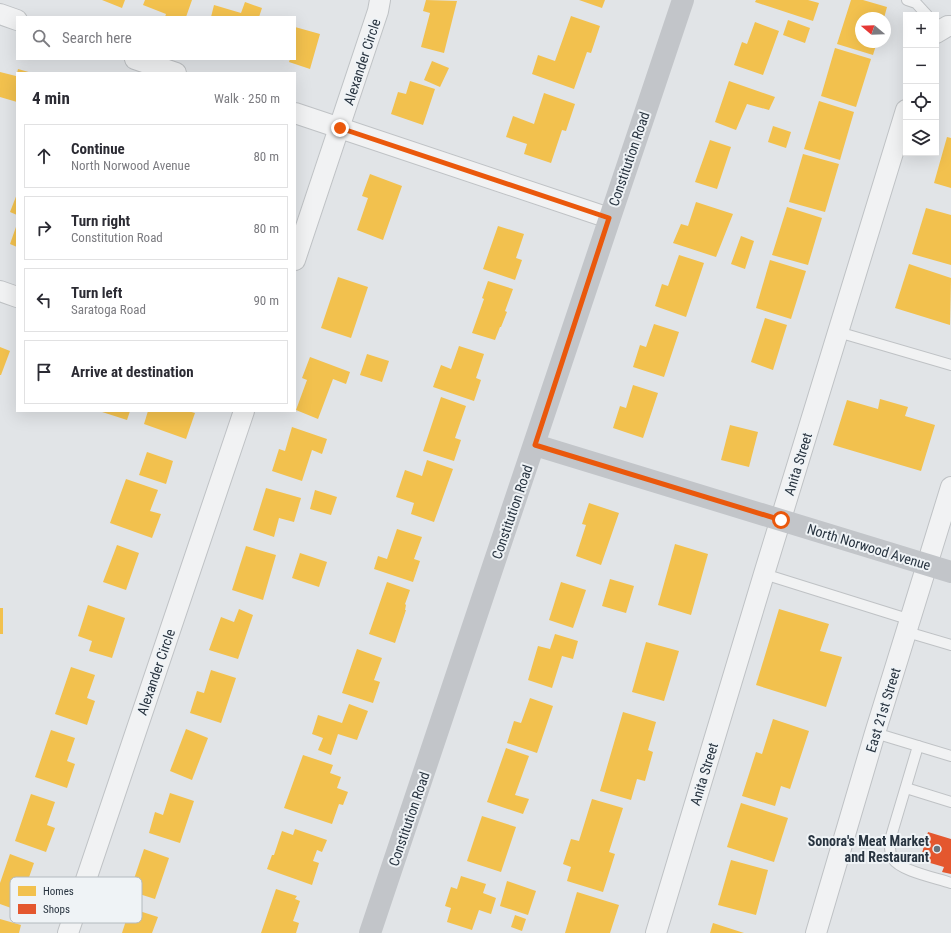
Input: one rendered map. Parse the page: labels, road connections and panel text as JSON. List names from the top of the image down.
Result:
{
  "streets": {
    "street": [
      "Alexander Circle",
      "Constitution Road",
      "Anita Street",
      "North Norwood Avenue",
      "East 21st Street"
    ]
  },
  "crossings": [
    ["Constitution Road", "North Norwood Avenue"],
    ["Anita Street", "North Norwood Avenue"],
    ["North Norwood Avenue", "East 21st Street"]
  ],
  "places": ["Sonora's Meat Market and Restaurant"],
  "legend": ["Homes", "Shops"],
  "north": "left",
  "page": {
    "map_buttons": ["+", "−"],
    "search": "Search here",
    "heading": ["4 min", "Walk · 250 m"],
    "list": [
      ["Continue", "North Norwood Avenue", "80 m"],
      ["Turn right", "Constitution Road", "80 m"],
      ["Turn left", "Saratoga Road", "90 m"],
      "Arrive at destination"
    ]
  }
}
